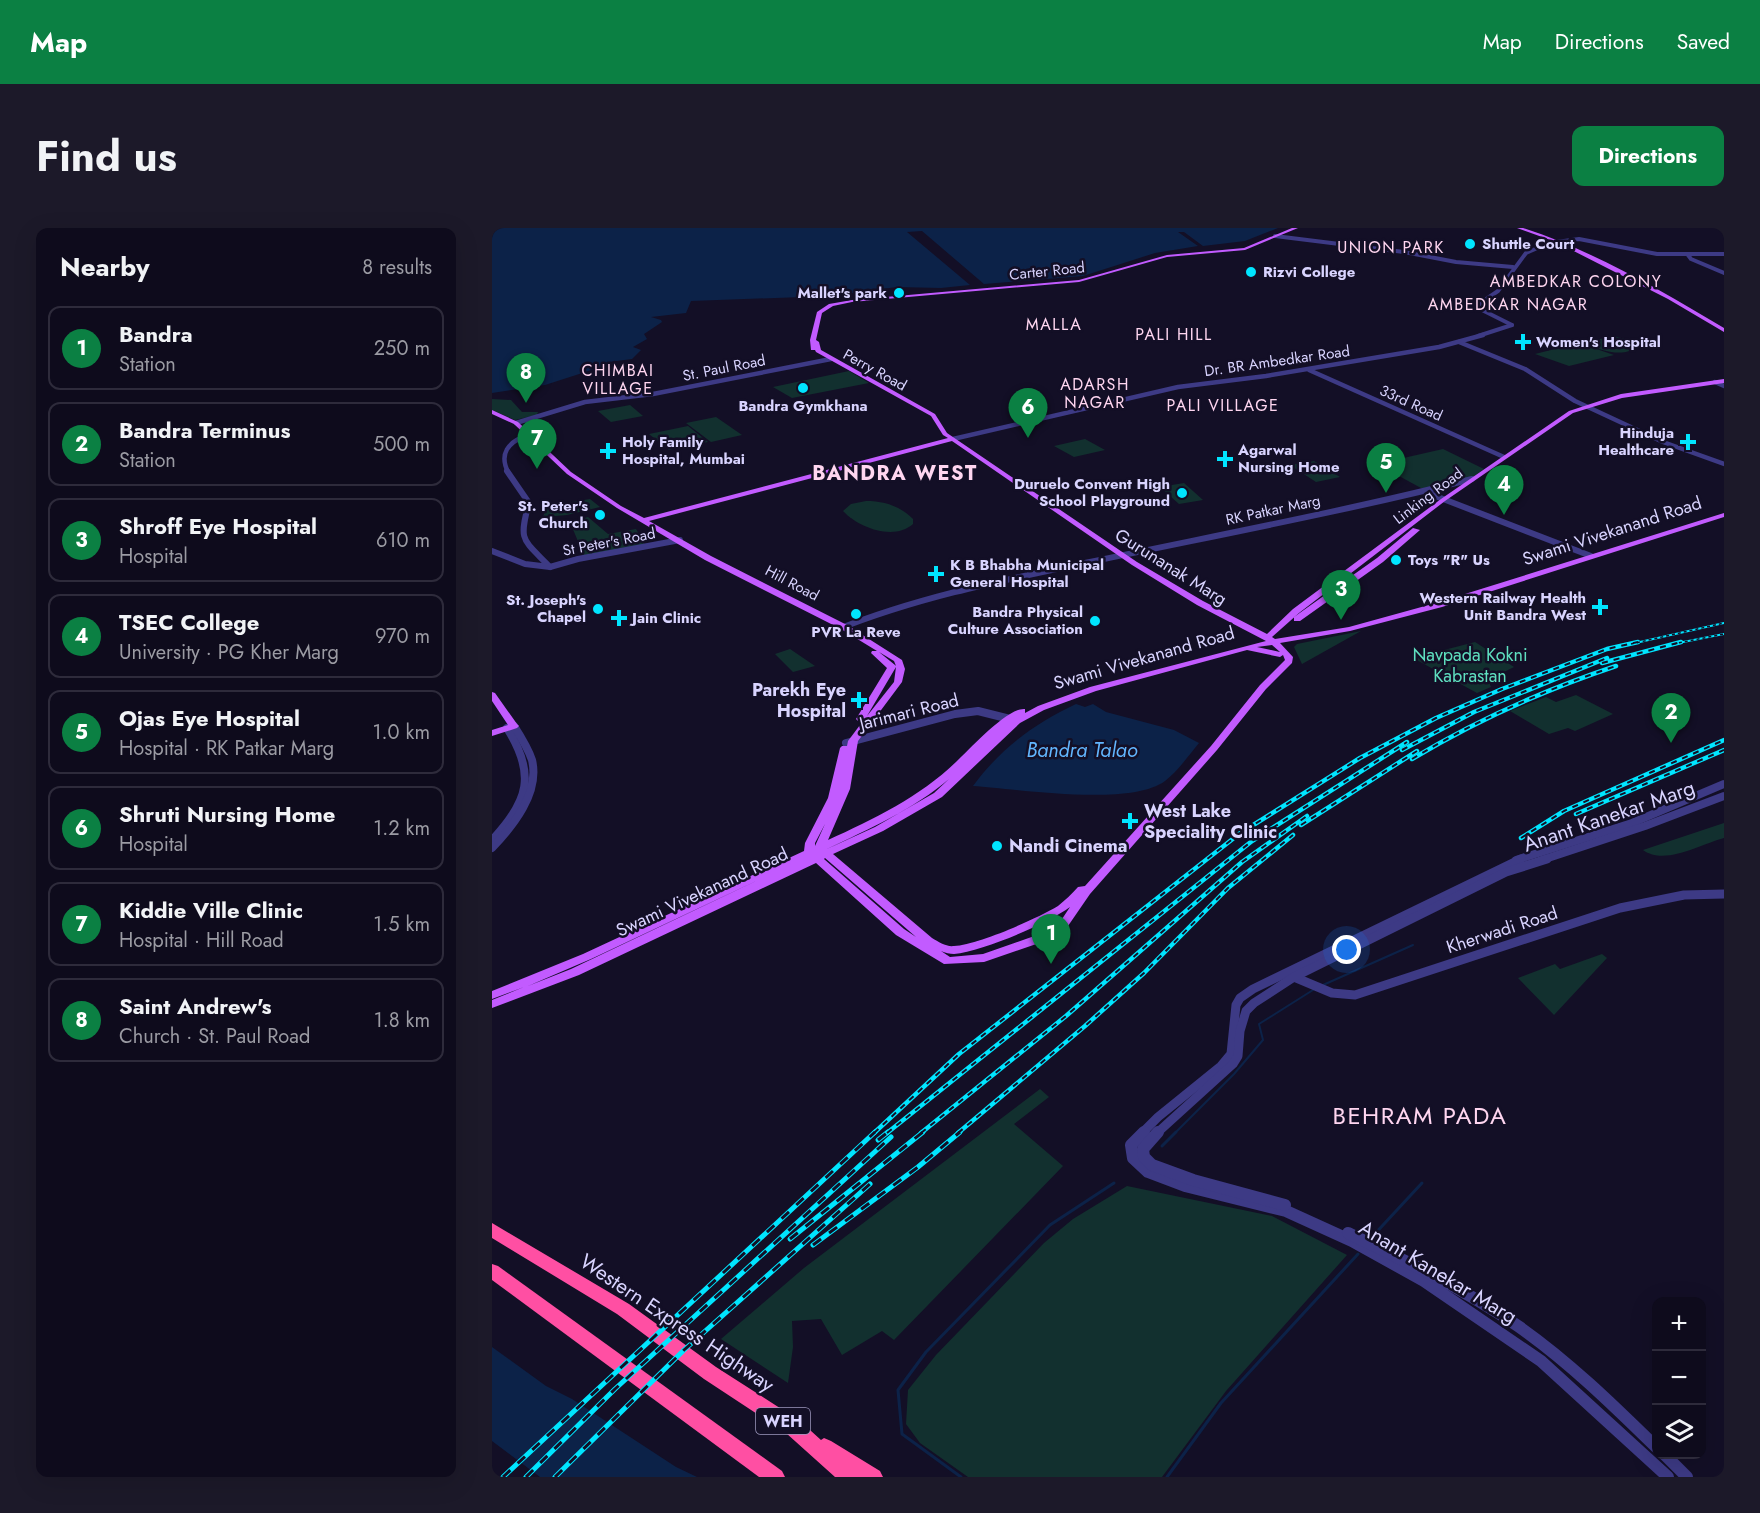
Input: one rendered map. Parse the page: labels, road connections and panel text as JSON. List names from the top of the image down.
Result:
{
  "streets": {
    "highway": ["Western Express Highway", "WEH"],
    "main road": [
      "Carter Road",
      "Perry Road",
      "Linking Road",
      "Swami Vivekanand Road",
      "Gurunanak Marg",
      "Hill Road"
    ],
    "street": [
      "Dr. BR Ambedkar Road",
      "St. Paul Road",
      "33rd Road",
      "RK Patkar Marg",
      "St Peter's Road",
      "Jarimari Road",
      "Anant Kanekar Marg",
      "Kherwadi Road"
    ]
  },
  "crossings": [
    ["Carter Road", "Perry Road"],
    ["Dr. BR Ambedkar Road", "Perry Road"],
    ["Dr. BR Ambedkar Road", "33rd Road"],
    ["Dr. BR Ambedkar Road", "Gurunanak Marg"],
    ["St. Paul Road", "Perry Road"],
    ["St. Paul Road", "Hill Road"],
    ["Perry Road", "Gurunanak Marg"],
    ["33rd Road", "Linking Road"],
    ["Linking Road", "RK Patkar Marg"],
    ["Linking Road", "Swami Vivekanand Road"],
    ["Linking Road", "Gurunanak Marg"],
    ["RK Patkar Marg", "Gurunanak Marg"],
    ["RK Patkar Marg", "Hill Road"],
    ["Swami Vivekanand Road", "Gurunanak Marg"],
    ["Swami Vivekanand Road", "Hill Road"],
    ["Swami Vivekanand Road", "Jarimari Road"],
    ["St Peter's Road", "Hill Road"],
    ["Hill Road", "Jarimari Road"],
    ["Anant Kanekar Marg", "Kherwadi Road"]
  ],
  "districts": [
    "UNION PARK",
    "AMBEDKAR COLONY",
    "AMBEDKAR NAGAR",
    "MALLA",
    "PALI HILL",
    "CHIMBAI VILLAGE",
    "ADARSH NAGAR",
    "PALI VILLAGE",
    "BANDRA WEST",
    "BEHRAM PADA"
  ],
  "water": ["Bandra Talao"],
  "parks": ["Navpada Kokni Kabrastan"],
  "places": {
    "other": [
      "Shuttle Court",
      "Rizvi College",
      "Mallet's park",
      "Bandra Gymkhana",
      "Duruelo Convent High School Playground",
      "St. Peter's Church",
      "Toys \"R\" Us",
      "St. Joseph's Chapel",
      "PVR La Reve",
      "Bandra Physical Culture Association",
      "Nandi Cinema"
    ],
    "health": [
      "Women's Hospital",
      "Hinduja Healthcare",
      "Holy Family Hospital, Mumbai",
      "Agarwal Nursing Home",
      "K B Bhabha Municipal General Hospital",
      "Western Railway Health Unit Bandra West",
      "Jain Clinic",
      "Parekh Eye Hospital",
      "West Lake Speciality Clinic"
    ]
  },
  "page": {
    "header": "Map",
    "nav": ["Map", "Directions", "Saved"],
    "title": "Find us",
    "buttons": "Directions",
    "heading": ["Nearby", "8 results"],
    "list": [
      {
        "mark": "1",
        "name": "Bandra",
        "note": "Station",
        "value": "250 m"
      },
      {
        "mark": "2",
        "name": "Bandra Terminus",
        "note": "Station",
        "value": "500 m"
      },
      {
        "mark": "3",
        "name": "Shroff Eye Hospital",
        "note": "Hospital",
        "value": "610 m"
      },
      {
        "mark": "4",
        "name": "TSEC College",
        "note": "University · PG Kher Marg",
        "value": "970 m"
      },
      {
        "mark": "5",
        "name": "Ojas Eye Hospital",
        "note": "Hospital · RK Patkar Marg",
        "value": "1.0 km"
      },
      {
        "mark": "6",
        "name": "Shruti Nursing Home",
        "note": "Hospital",
        "value": "1.2 km"
      },
      {
        "mark": "7",
        "name": "Kiddie Ville Clinic",
        "note": "Hospital · Hill Road",
        "value": "1.5 km"
      },
      {
        "mark": "8",
        "name": "Saint Andrew's",
        "note": "Church · St. Paul Road",
        "value": "1.8 km"
      }
    ],
    "pins": [
      "8",
      "6",
      "7",
      "5",
      "4",
      "3",
      "2",
      "1"
    ],
    "map_buttons": ["+", "−"]
  }
}
